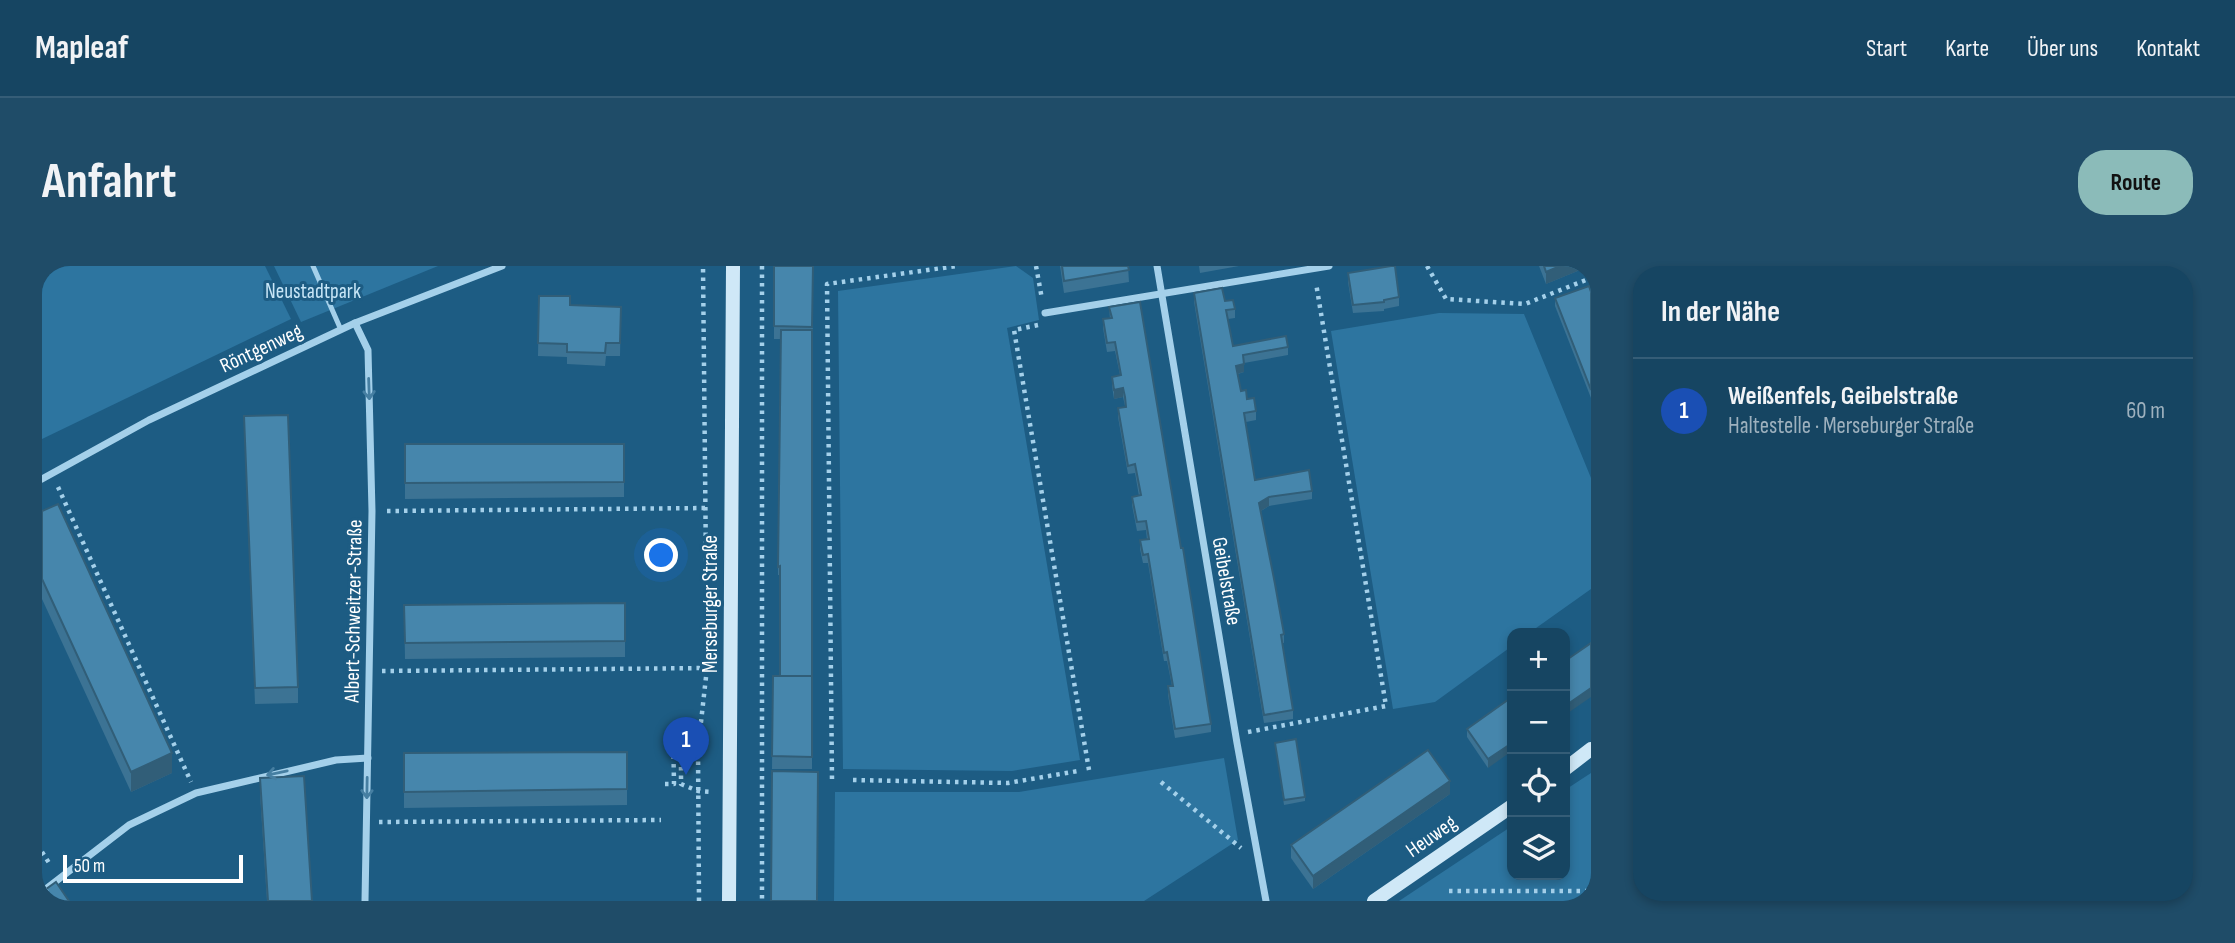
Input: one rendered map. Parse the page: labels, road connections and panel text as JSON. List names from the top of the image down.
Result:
{
  "streets": {
    "main road": ["Merseburger Straße", "Heuweg"],
    "street": ["Röntgenweg", "Geibelstraße", "Albert-Schweitzer-Straße"]
  },
  "crossings": [
    ["Röntgenweg", "Albert-Schweitzer-Straße"]
  ],
  "one_way": ["Albert-Schweitzer-Straße"],
  "parks": ["Neustadtpark"],
  "scale_bar": "50 m",
  "page": {
    "header": "Mapleaf",
    "nav": [
      "Start",
      "Karte",
      "Über uns",
      "Kontakt"
    ],
    "buttons": "Route",
    "title": "Anfahrt",
    "heading": "In der Nähe",
    "list": [
      {
        "mark": "1",
        "name": "Weißenfels, Geibelstraße",
        "note": "Haltestelle · Merseburger Straße",
        "value": "60 m"
      }
    ],
    "map_buttons": ["+", "−"],
    "pins": "1",
    "scale": "50 m"
  }
}
